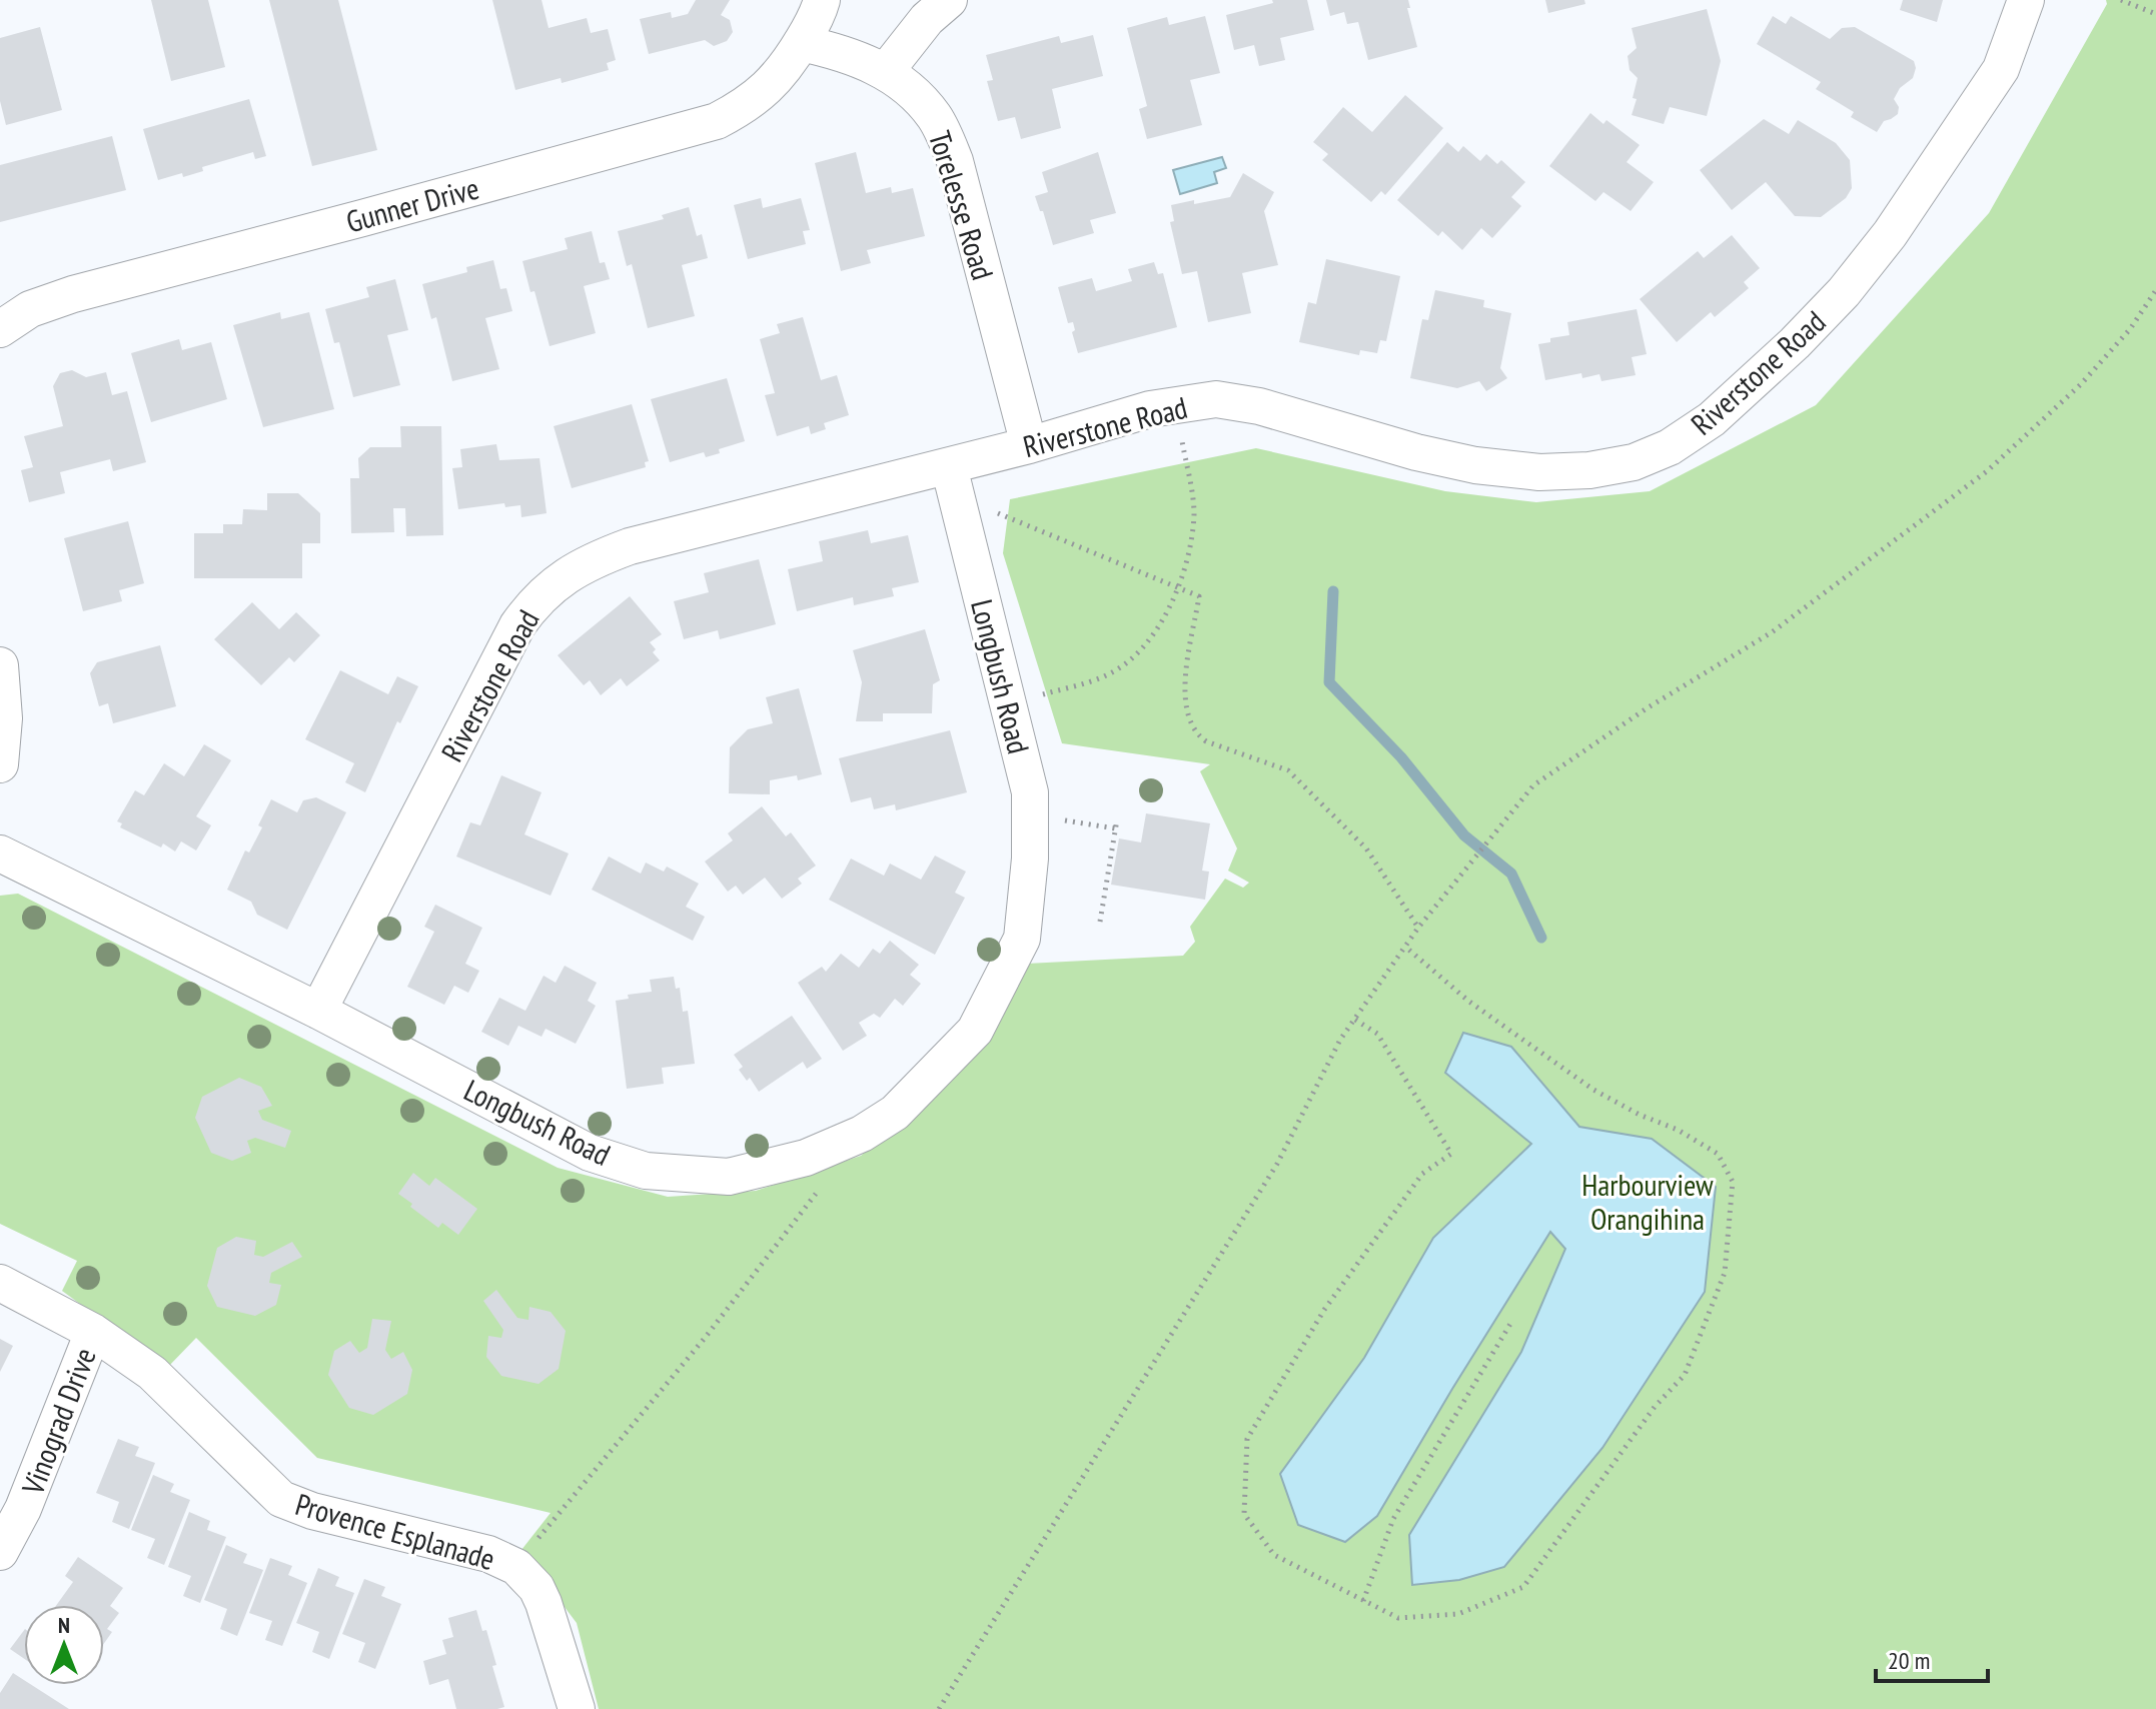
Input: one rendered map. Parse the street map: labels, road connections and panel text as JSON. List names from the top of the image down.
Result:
{
  "streets": {
    "street": [
      "Gunner Drive",
      "Torelesse Road",
      "Riverstone Road",
      "Longbush Road",
      "Vinograd Drive",
      "Provence Esplanade"
    ]
  },
  "crossings": [
    ["Gunner Drive", "Torelesse Road"],
    ["Torelesse Road", "Riverstone Road"],
    ["Riverstone Road", "Longbush Road"],
    ["Vinograd Drive", "Provence Esplanade"]
  ],
  "parks": ["Harbourview Orangihina"],
  "scale_bar": "20 m",
  "north": "top"
}
